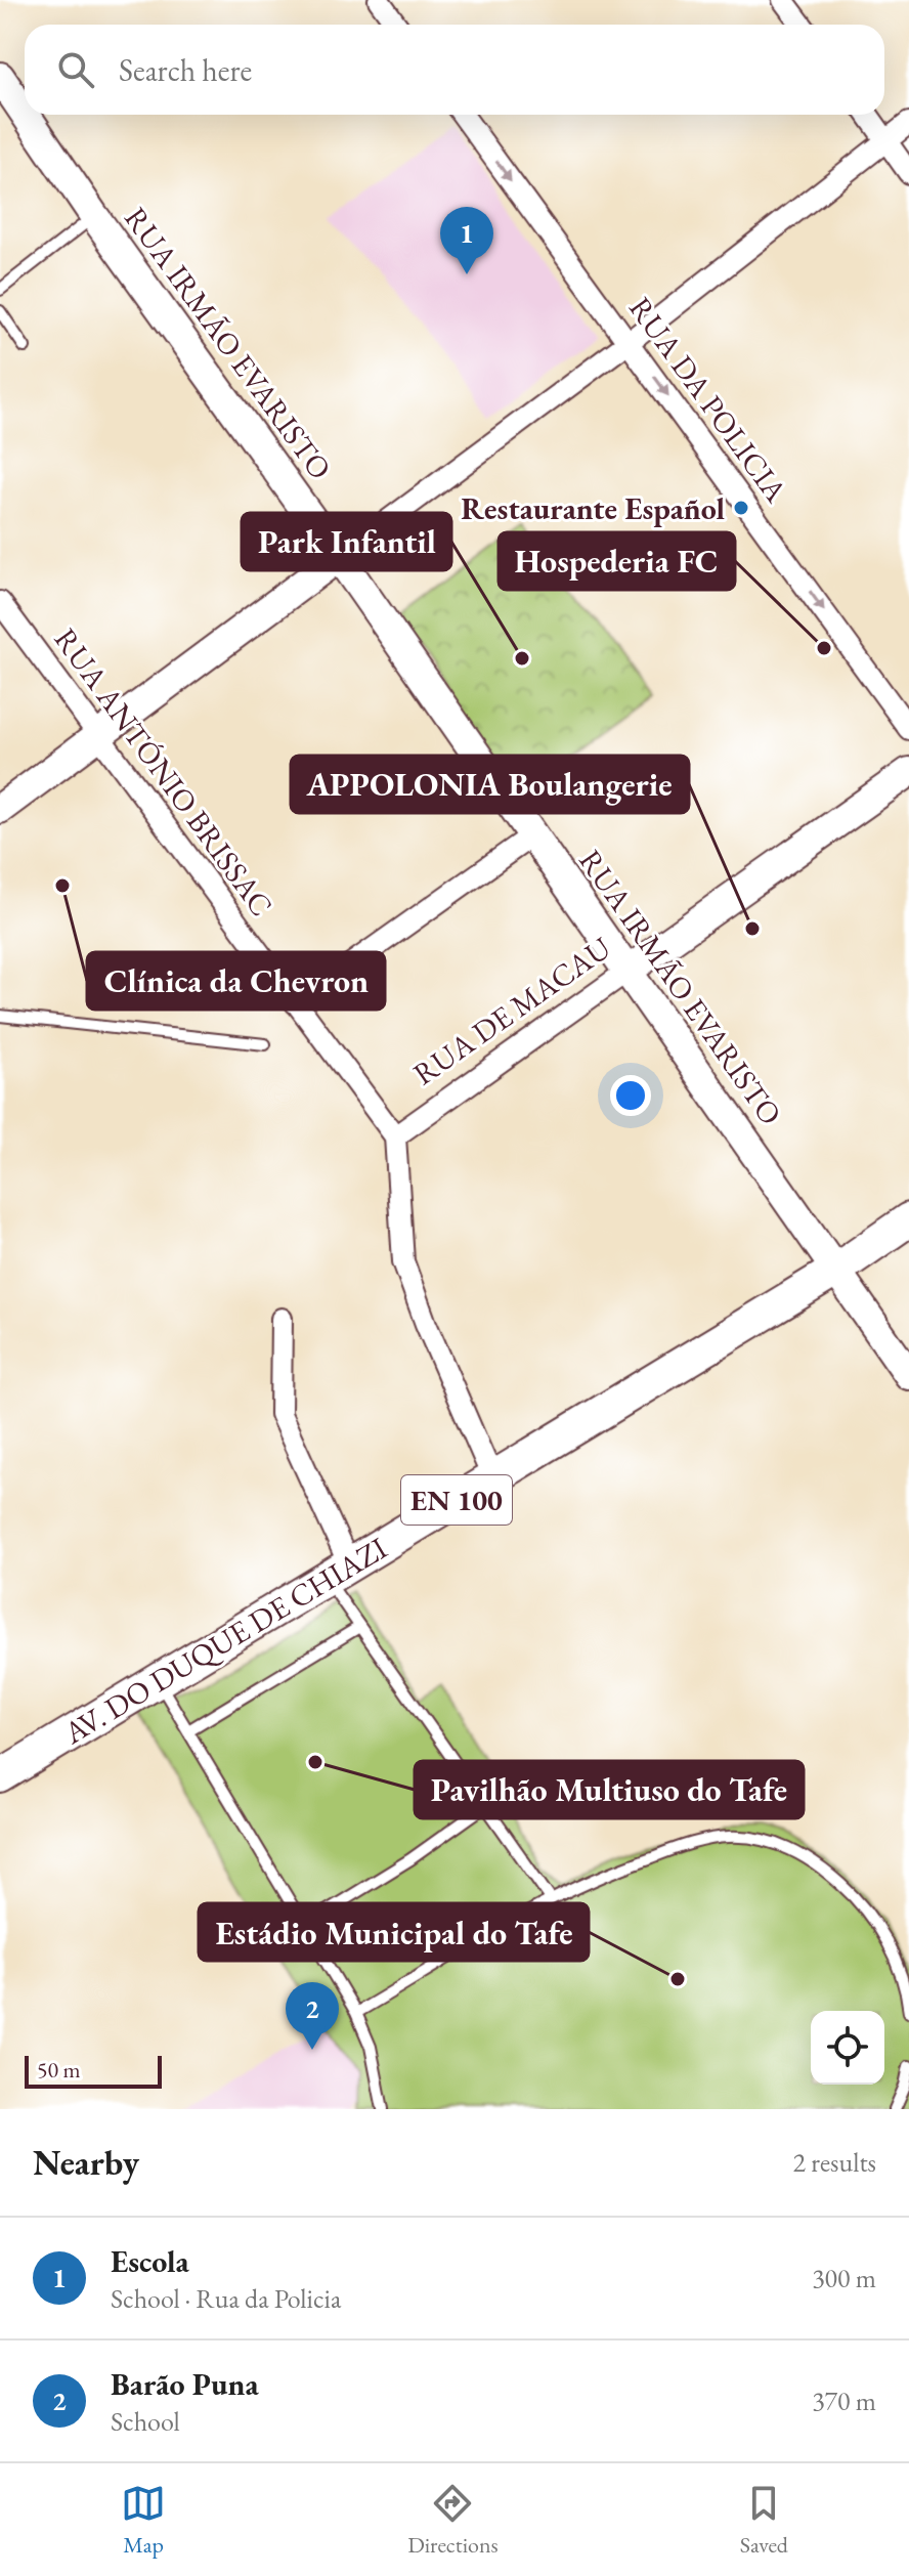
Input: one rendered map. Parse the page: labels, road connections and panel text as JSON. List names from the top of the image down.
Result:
{
  "streets": {
    "main road": ["EN 100", "AV. DO DUQUE DE CHIAZI"],
    "street": [
      "RUA IRMÃO EVARISTO",
      "RUA DA POLICIA",
      "RUA ANTÓNIO BRISSAC",
      "RUA DE MACAU"
    ]
  },
  "crossings": [
    ["RUA IRMÃO EVARISTO", "RUA DE MACAU"],
    ["RUA IRMÃO EVARISTO", "AV. DO DUQUE DE CHIAZI"],
    ["RUA ANTÓNIO BRISSAC", "RUA DE MACAU"]
  ],
  "one_way": ["RUA DA POLICIA"],
  "places": [
    "Restaurante Español",
    "Hospederia FC",
    "Park Infantil",
    "Clínica da Chevron",
    "APPOLONIA Boulangerie",
    "Pavilhão Multiuso do Tafe",
    "Estádio Municipal do Tafe"
  ],
  "scale_bar": "50 m",
  "page": {
    "search": "Search here",
    "pins": ["1", "2"],
    "scale": "50 m",
    "heading": ["Nearby", "2 results"],
    "list": [
      {
        "mark": "1",
        "name": "Escola",
        "note": "School · Rua da Policia",
        "value": "300 m"
      },
      {
        "mark": "2",
        "name": "Barão Puna",
        "note": "School",
        "value": "370 m"
      }
    ],
    "nav": ["Map", "Directions", "Saved"]
  }
}
